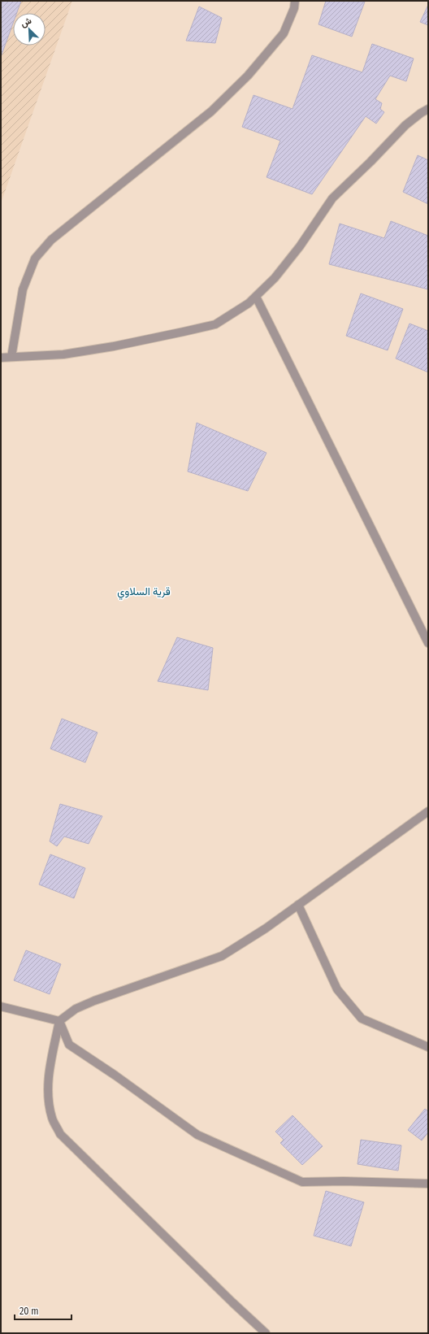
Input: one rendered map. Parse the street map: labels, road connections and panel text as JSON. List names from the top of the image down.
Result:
{
  "districts": ["قرية السلاوي"],
  "scale_bar": "20 m",
  "north": "top left"
}
